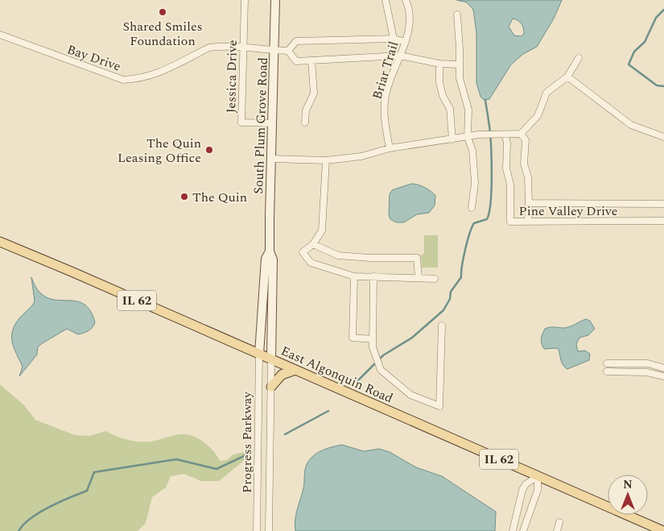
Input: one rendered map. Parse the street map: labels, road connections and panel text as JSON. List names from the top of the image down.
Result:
{
  "streets": {
    "main road": ["IL 62", "East Algonquin Road"],
    "street": [
      "Bay Drive",
      "Briar Trail",
      "Jessica Drive",
      "South Plum Grove Road",
      "Pine Valley Drive",
      "Progress Parkway"
    ]
  },
  "crossings": [
    ["Bay Drive", "Jessica Drive"],
    ["Bay Drive", "South Plum Grove Road"],
    ["Jessica Drive", "South Plum Grove Road"],
    ["South Plum Grove Road", "East Algonquin Road"],
    ["South Plum Grove Road", "Progress Parkway"],
    ["East Algonquin Road", "Progress Parkway"]
  ],
  "places": ["Shared Smiles Foundation", "The Quin Leasing Office", "The Quin"],
  "north": "top"
}
